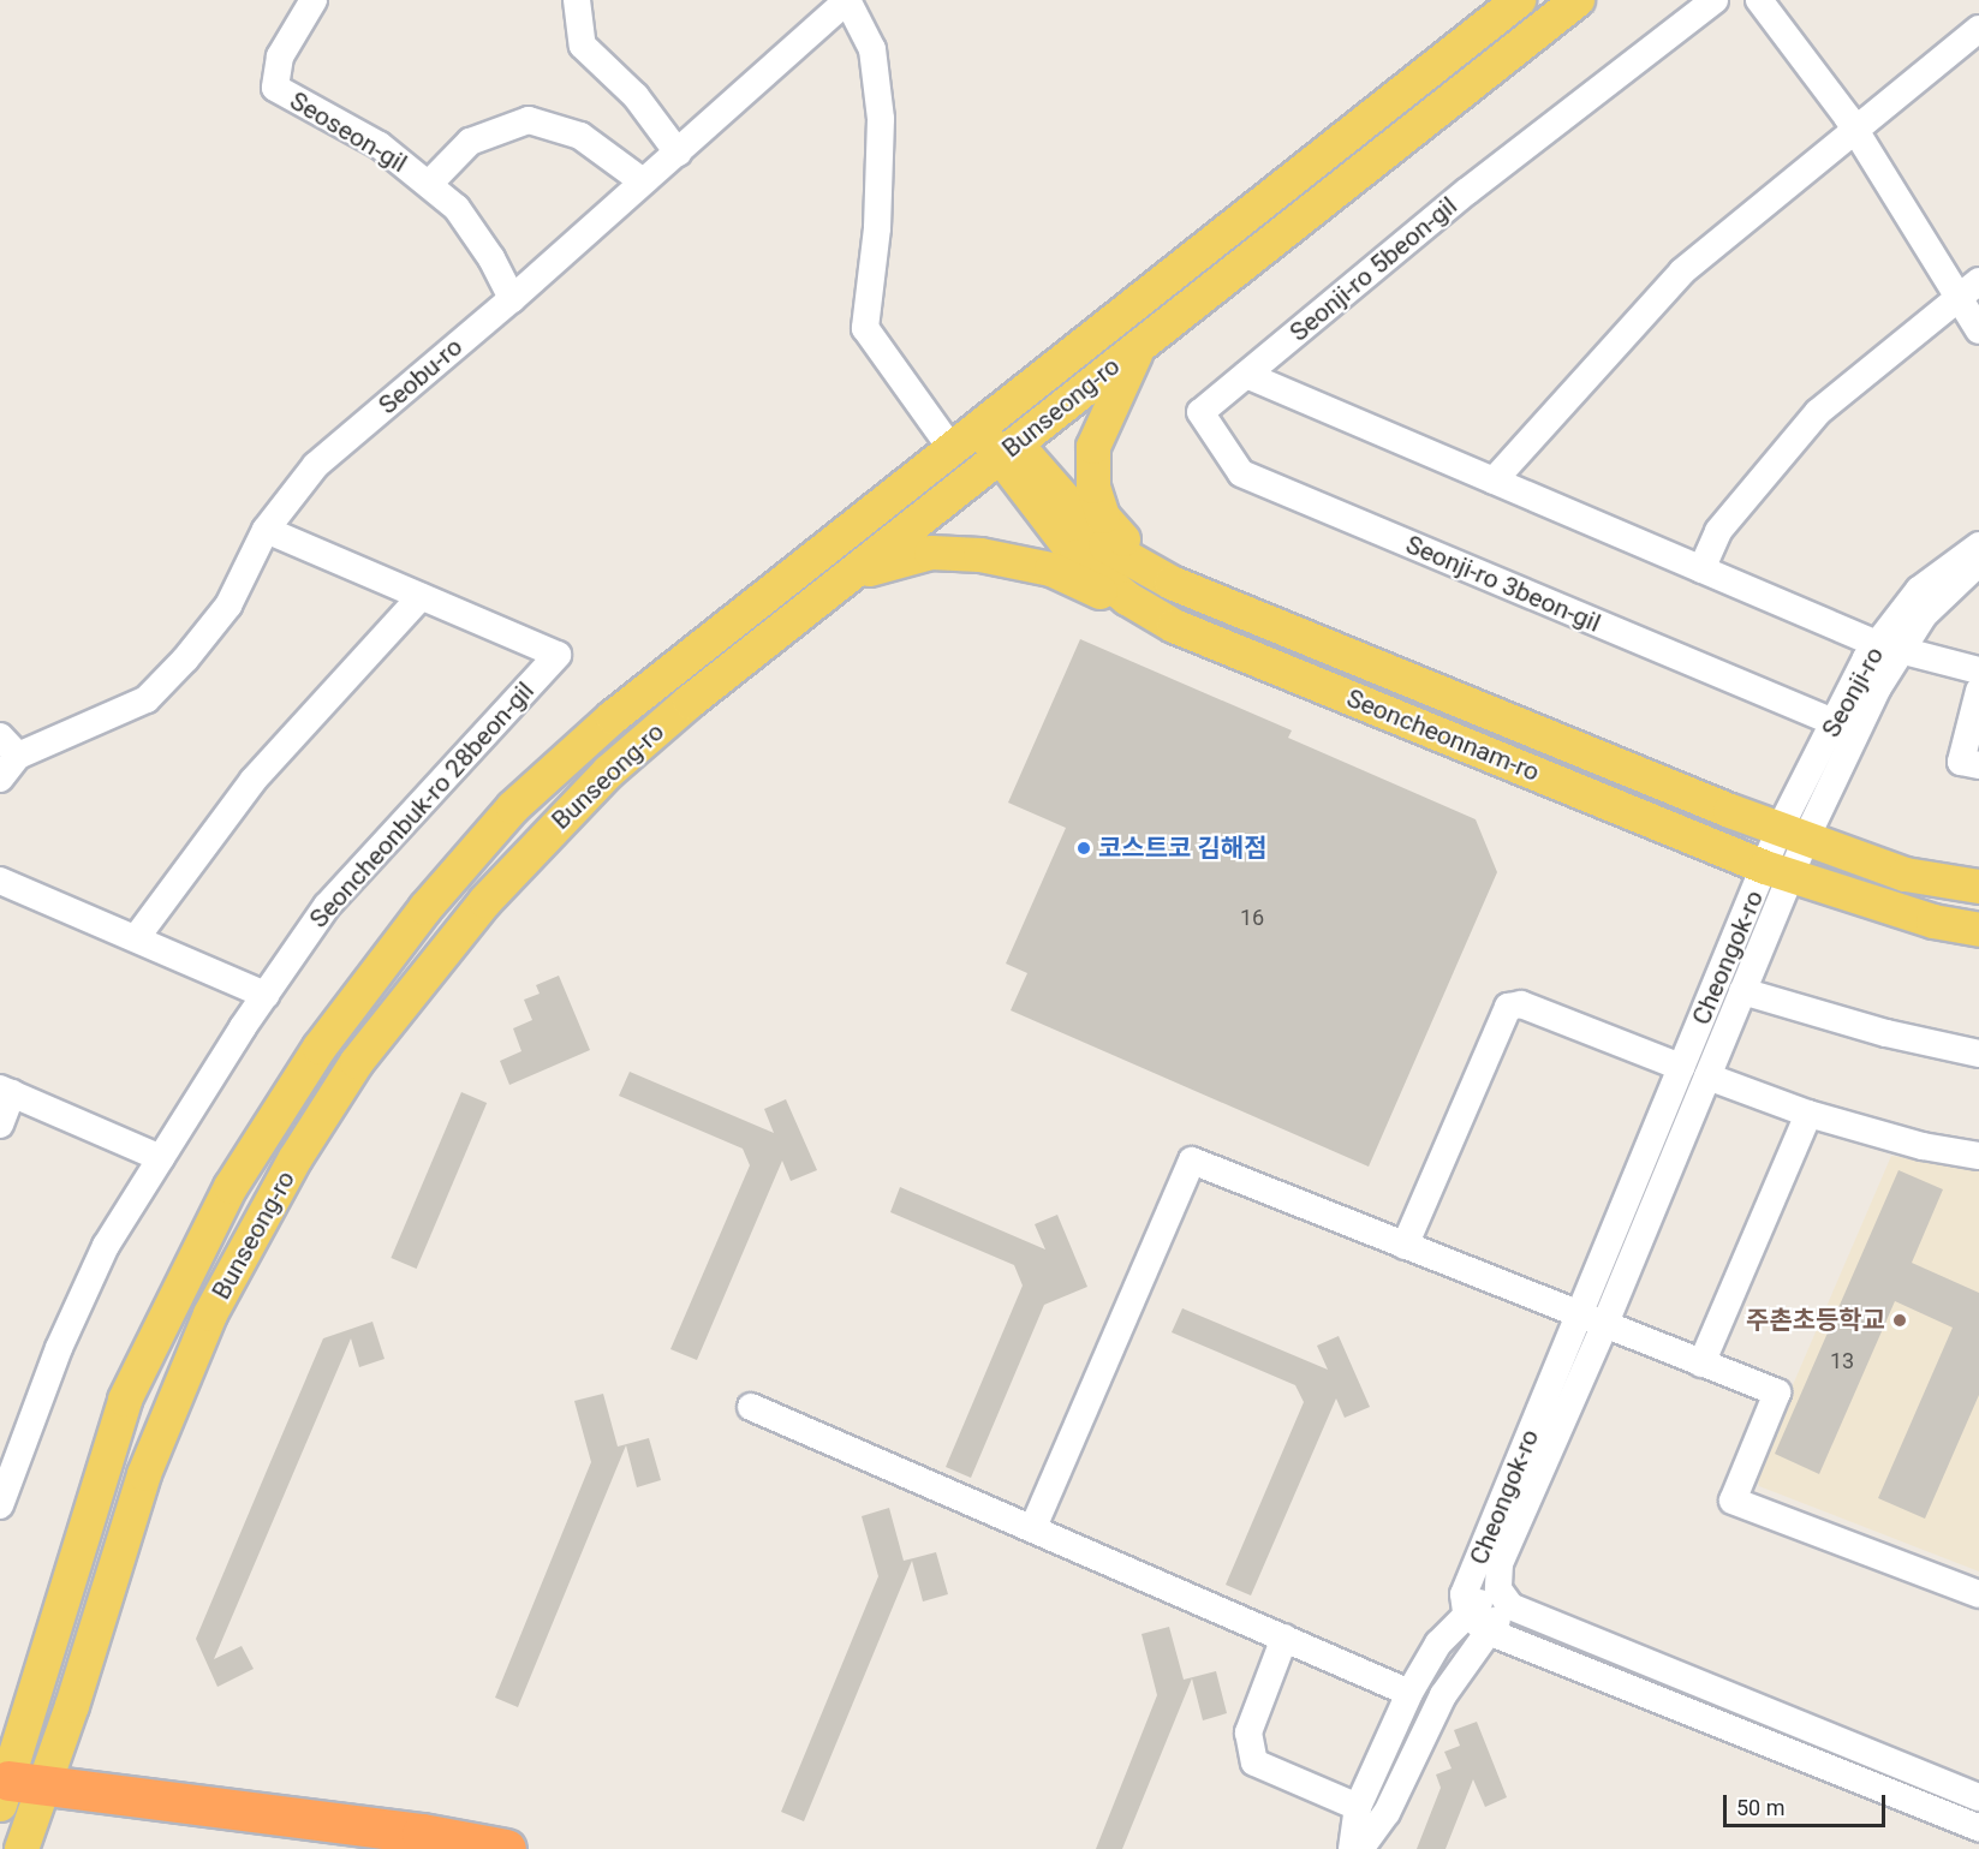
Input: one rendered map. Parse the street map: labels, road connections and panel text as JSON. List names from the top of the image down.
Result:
{
  "streets": {
    "main road": ["Bunseong-ro", "Seoncheonnam-ro"],
    "street": [
      "Seoseon-gil",
      "Seonji-ro 5beon-gil",
      "Seobu-ro",
      "Seonji-ro 3beon-gil",
      "Seonji-ro",
      "Seoncheonbuk-ro 28beon-gil",
      "Cheongok-ro"
    ]
  },
  "crossings": [
    ["Seoseon-gil", "Seobu-ro"],
    ["Seonji-ro 5beon-gil", "Seonji-ro 3beon-gil"],
    ["Bunseong-ro", "Seoncheonnam-ro"],
    ["Seonji-ro 3beon-gil", "Seonji-ro"],
    ["Seonji-ro", "Seoncheonnam-ro"],
    ["Seonji-ro", "Cheongok-ro"],
    ["Seoncheonnam-ro", "Cheongok-ro"]
  ],
  "places": ["코스트코 김해점", "주촌초등학교"],
  "house_numbers": ["16", "13"],
  "scale_bar": "50 m"
}
